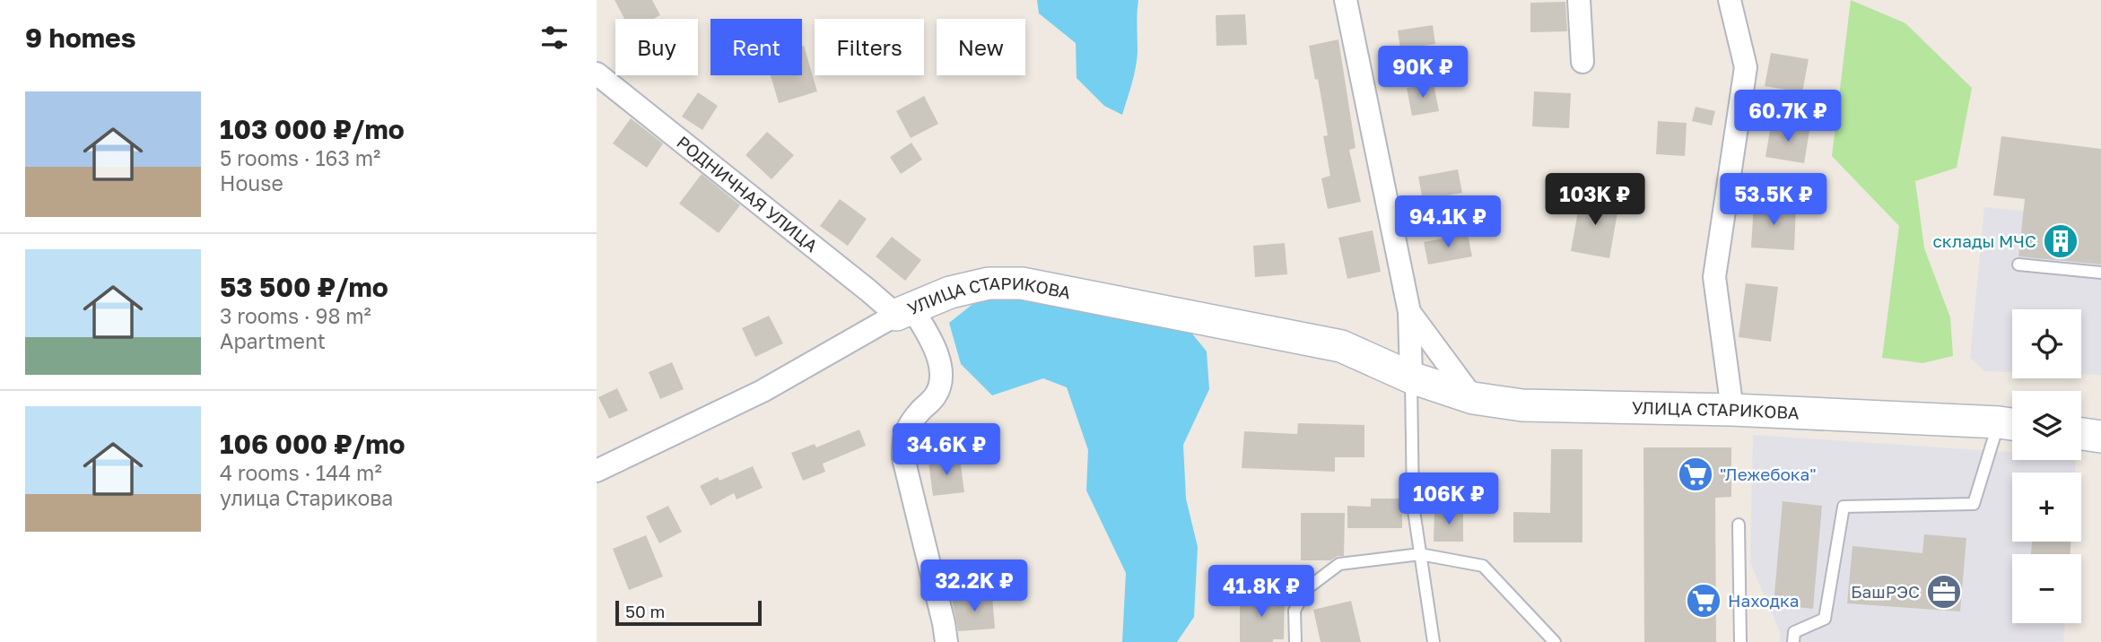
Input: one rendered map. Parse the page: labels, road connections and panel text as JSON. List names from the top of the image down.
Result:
{
  "streets": {
    "street": ["РОДНИЧНАЯ УЛИЦА", "УЛИЦА СТАРИКОВА"]
  },
  "crossings": [
    ["РОДНИЧНАЯ УЛИЦА", "УЛИЦА СТАРИКОВА"]
  ],
  "places": {
    "building": ["склады МЧС"],
    "supermarket": ["\"Лежебока\"", "Находка"],
    "office": ["БашРЭС"]
  },
  "scale_bar": "50 m",
  "page": {
    "heading": "9 homes",
    "chip": [
      "Buy",
      "Rent",
      "Filters",
      "New"
    ],
    "price": [
      "90K ₽",
      "60.7K ₽",
      "103K ₽",
      "53.5K ₽",
      "94.1K ₽",
      "34.6K ₽",
      "106K ₽",
      "32.2K ₽",
      "41.8K ₽"
    ],
    "list": [
      {
        "name": "103 000 ₽/mo",
        "note": "5 rooms · 163 m² · House"
      },
      {
        "name": "53 500 ₽/mo",
        "note": "3 rooms · 98 m² · Apartment"
      },
      {
        "name": "106 000 ₽/mo",
        "note": "4 rooms · 144 m² · улица Старикова"
      }
    ],
    "map_buttons": ["+", "−"],
    "scale": "50 m"
  }
}
